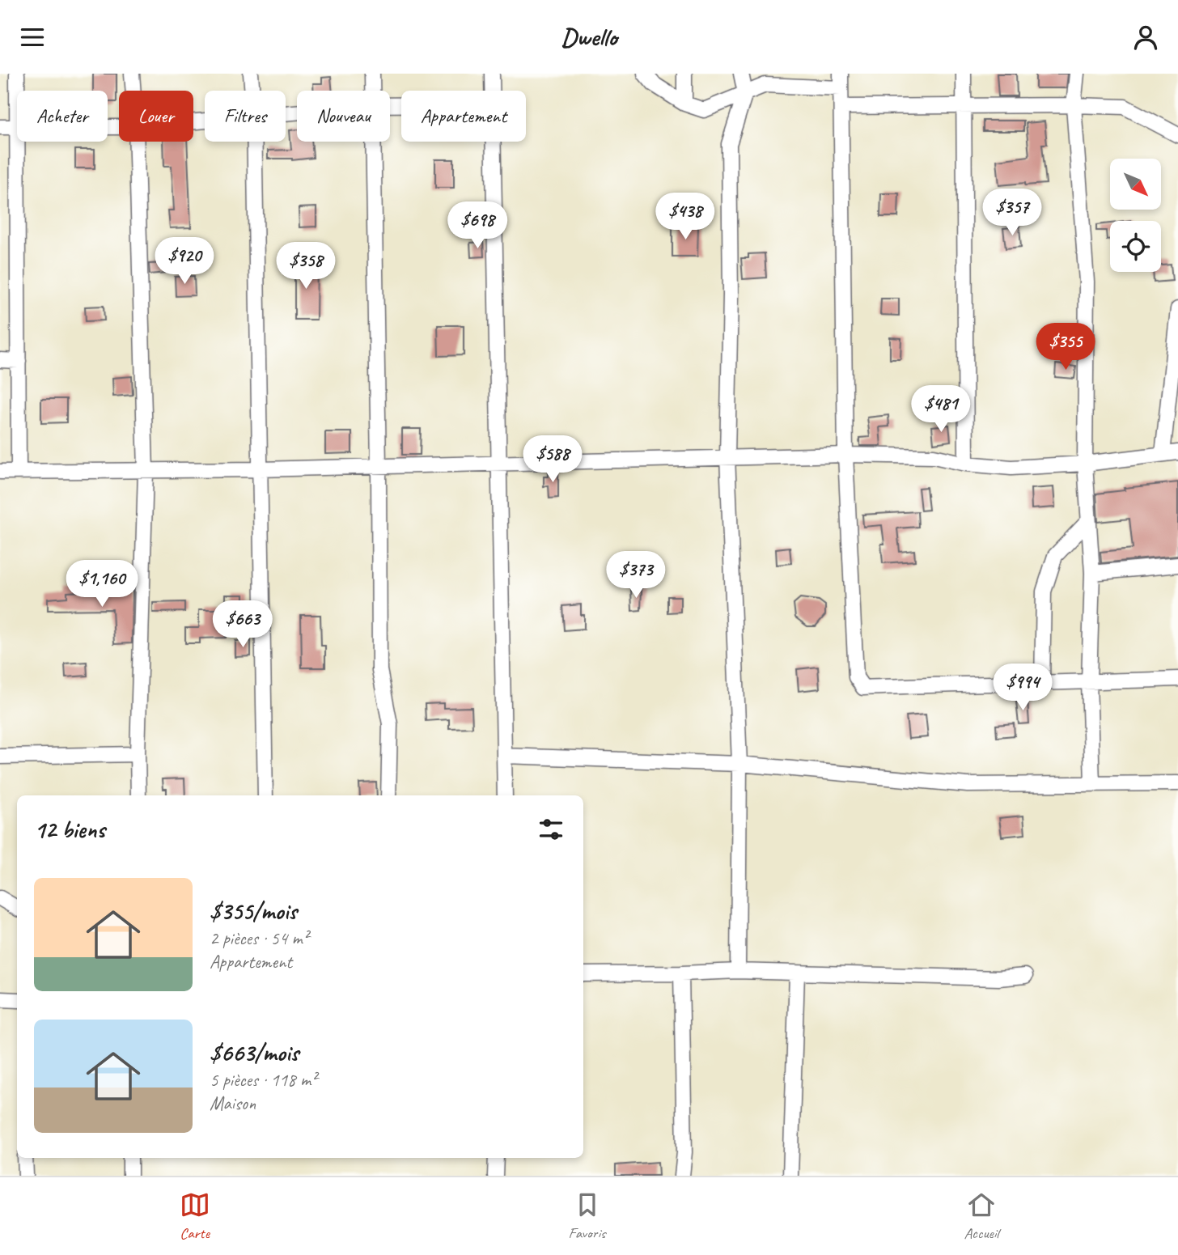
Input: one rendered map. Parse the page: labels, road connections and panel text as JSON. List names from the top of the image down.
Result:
{
  "north": "bottom right",
  "page": {
    "header": "Dwello",
    "chip": [
      "Acheter",
      "Louer",
      "Filtres",
      "Nouveau",
      "Appartement"
    ],
    "price": [
      "$357",
      "$438",
      "$698",
      "$920",
      "$358",
      "$355",
      "$481",
      "$588",
      "$373",
      "$1,160",
      "$663",
      "$994"
    ],
    "heading": "12 biens",
    "list": [
      {
        "name": "$355/mois",
        "note": "2 pièces · 54 m² · Appartement"
      },
      {
        "name": "$663/mois",
        "note": "5 pièces · 118 m² · Maison"
      }
    ],
    "tabs": ["Carte", "Favoris", "Accueil"]
  }
}
